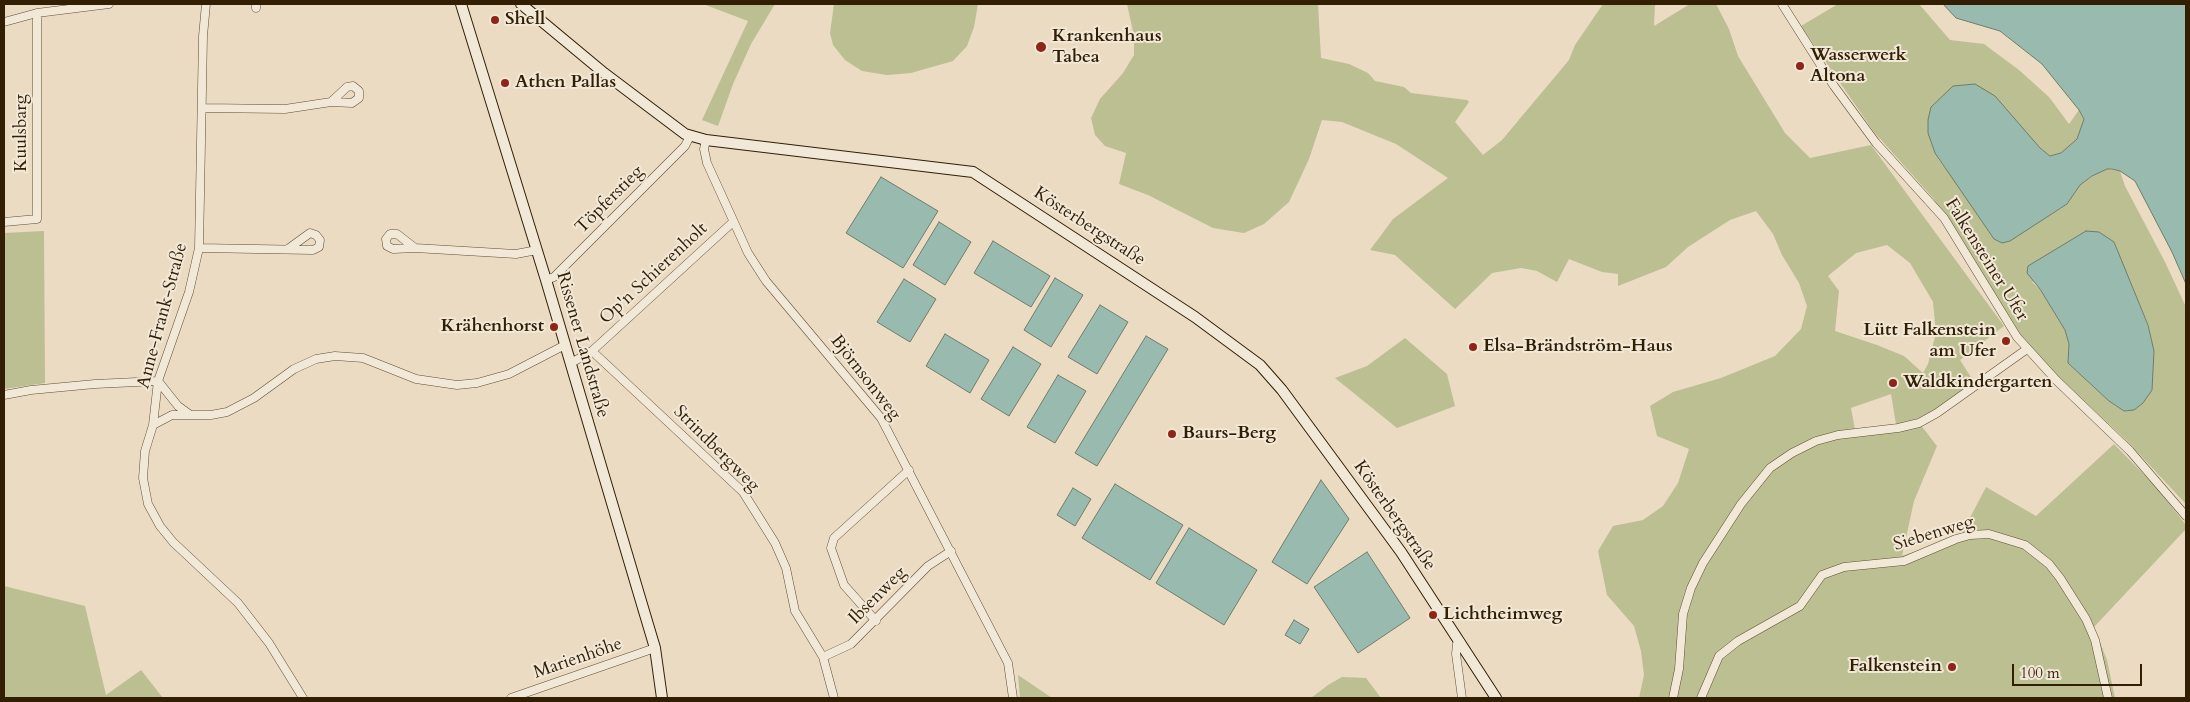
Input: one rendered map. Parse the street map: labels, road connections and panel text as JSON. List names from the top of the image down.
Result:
{
  "streets": {
    "street": [
      "Kuulsbarg",
      "Töpferstieg",
      "Kösterbergstraße",
      "Falkensteiner Ufer",
      "Op'n Schierenholt",
      "Anne-Frank-Straße",
      "Rissener Landstraße",
      "Björnsonweg",
      "Strindbergweg",
      "Siebenweg",
      "Ibsenweg",
      "Marienhöhe"
    ]
  },
  "crossings": [
    ["Töpferstieg", "Kösterbergstraße"],
    ["Töpferstieg", "Rissener Landstraße"],
    ["Kösterbergstraße", "Björnsonweg"],
    ["Op'n Schierenholt", "Rissener Landstraße"],
    ["Op'n Schierenholt", "Björnsonweg"],
    ["Op'n Schierenholt", "Strindbergweg"],
    ["Rissener Landstraße", "Marienhöhe"],
    ["Björnsonweg", "Ibsenweg"],
    ["Strindbergweg", "Ibsenweg"]
  ],
  "places": [
    "Shell",
    "Krankenhaus Tabea",
    "Wasserwerk Altona",
    "Athen Pallas",
    "Krähenhorst",
    "Lütt Falkenstein am Ufer",
    "Elsa-Brändström-Haus",
    "Waldkindergarten",
    "Baurs-Berg",
    "Lichtheimweg",
    "Falkenstein"
  ],
  "scale_bar": "100 m"
}
